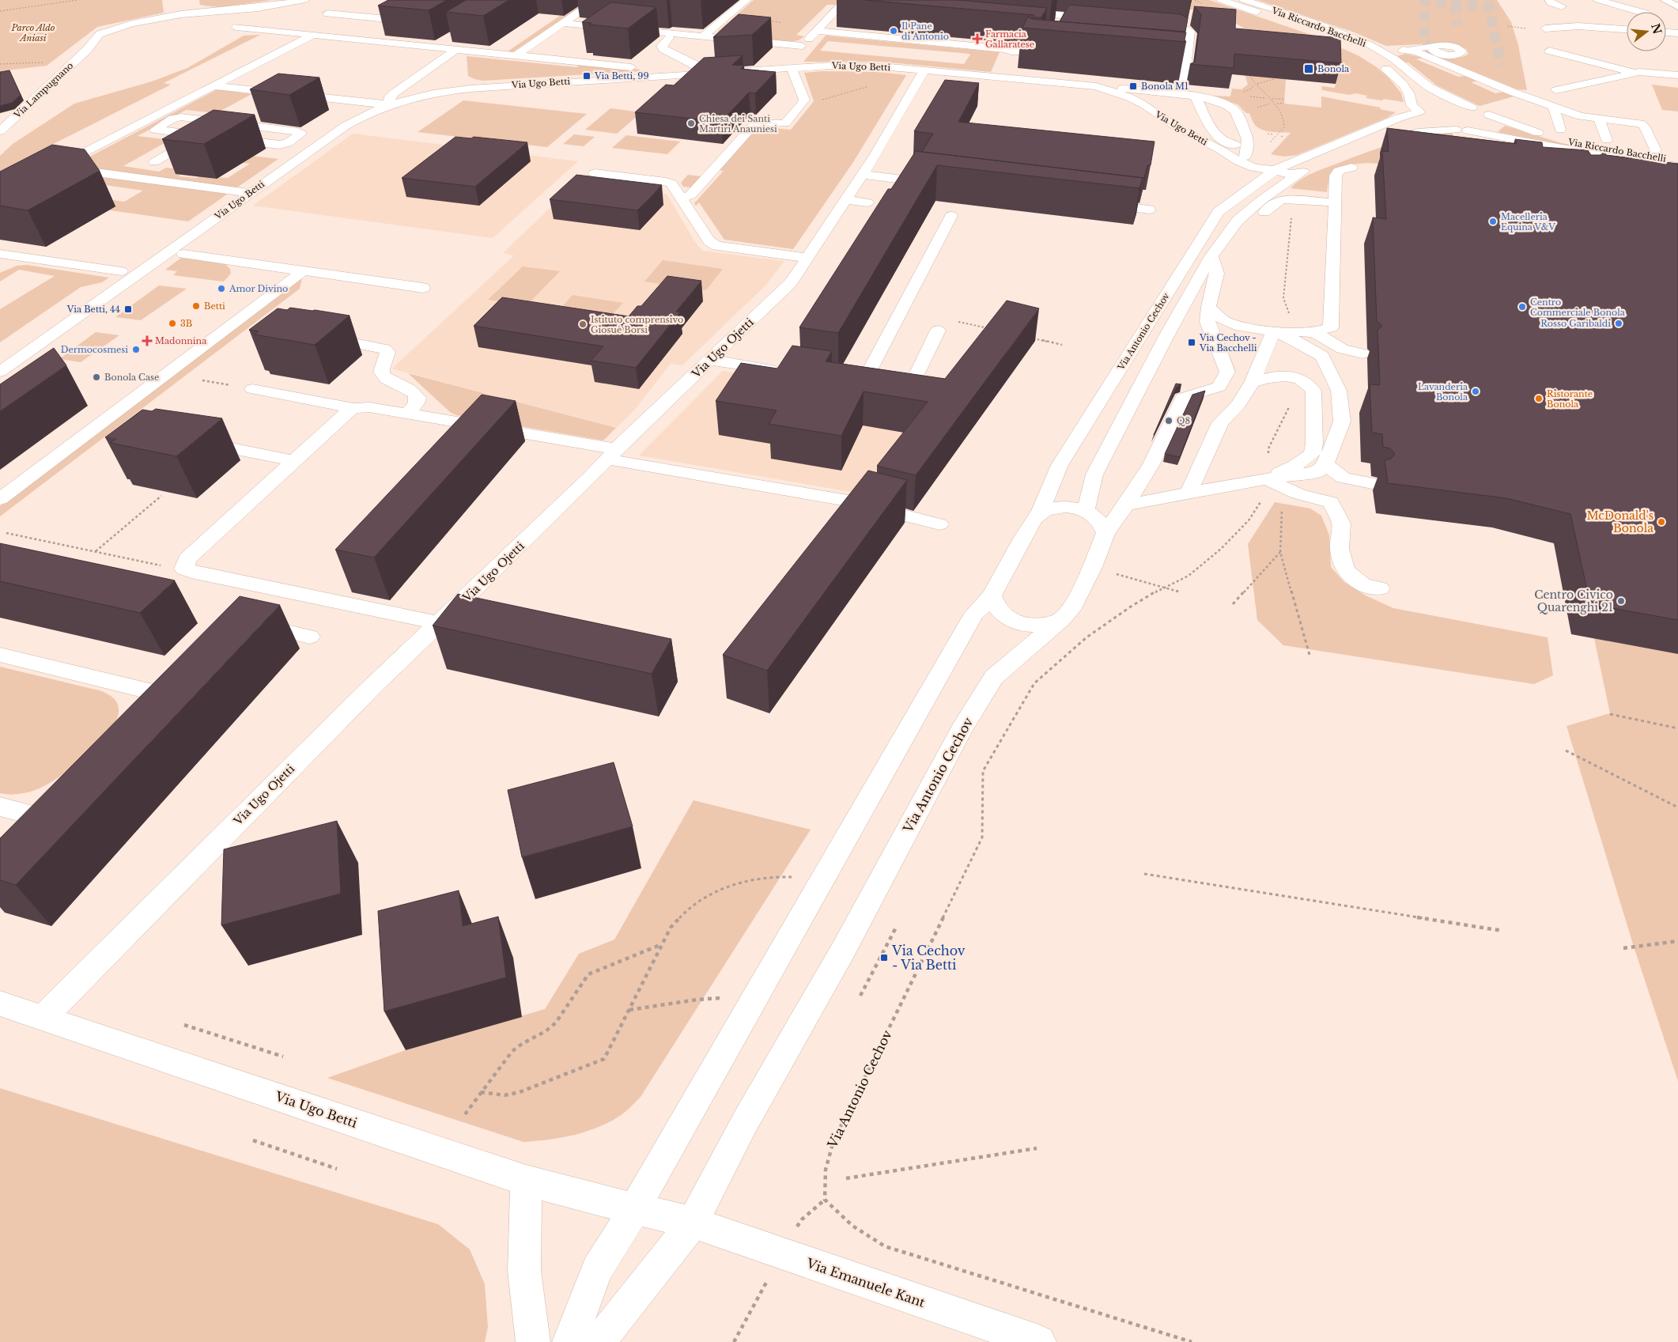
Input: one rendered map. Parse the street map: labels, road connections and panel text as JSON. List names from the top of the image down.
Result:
{
  "streets": {
    "street": [
      "Via Riccardo Bacchelli",
      "Via Ugo Betti",
      "Via Lampugnano",
      "Via Antonio Cechov",
      "Via Ugo Ojetti",
      "Via Emanuele Kant"
    ]
  },
  "crossings": [
    ["Via Riccardo Bacchelli", "Via Antonio Cechov"],
    ["Via Ugo Betti", "Via Antonio Cechov"],
    ["Via Ugo Betti", "Via Ugo Ojetti"],
    ["Via Antonio Cechov", "Via Emanuele Kant"]
  ],
  "parks": ["Parco Aldo Aniasi"],
  "places": {
    "other": [
      "Il Pane di Antonio",
      "Chiesa dei Santi Martiri Anauniesi",
      "Macelleria Equina V&V",
      "Amor Divino",
      "Betti",
      "Centro Commerciale Bonola",
      "3B",
      "Rosso Garibaldi",
      "Istituto comprensivo Giosuè Borsi",
      "Dermocosmesi",
      "Bonola Case",
      "Lavanderia Bonola",
      "Ristorante Bonola",
      "Q8",
      "McDonald's Bonola",
      "Centro Civico Quarenghi 21"
    ],
    "health": ["Farmacia Gallaratese", "Madonnina"],
    "transit": [
      "Bonola",
      "Via Betti, 99",
      "Bonola M1",
      "Via Betti, 44",
      "Via Cechov - Via Bacchelli",
      "Via Cechov - Via Betti"
    ]
  },
  "north": "right"
}
